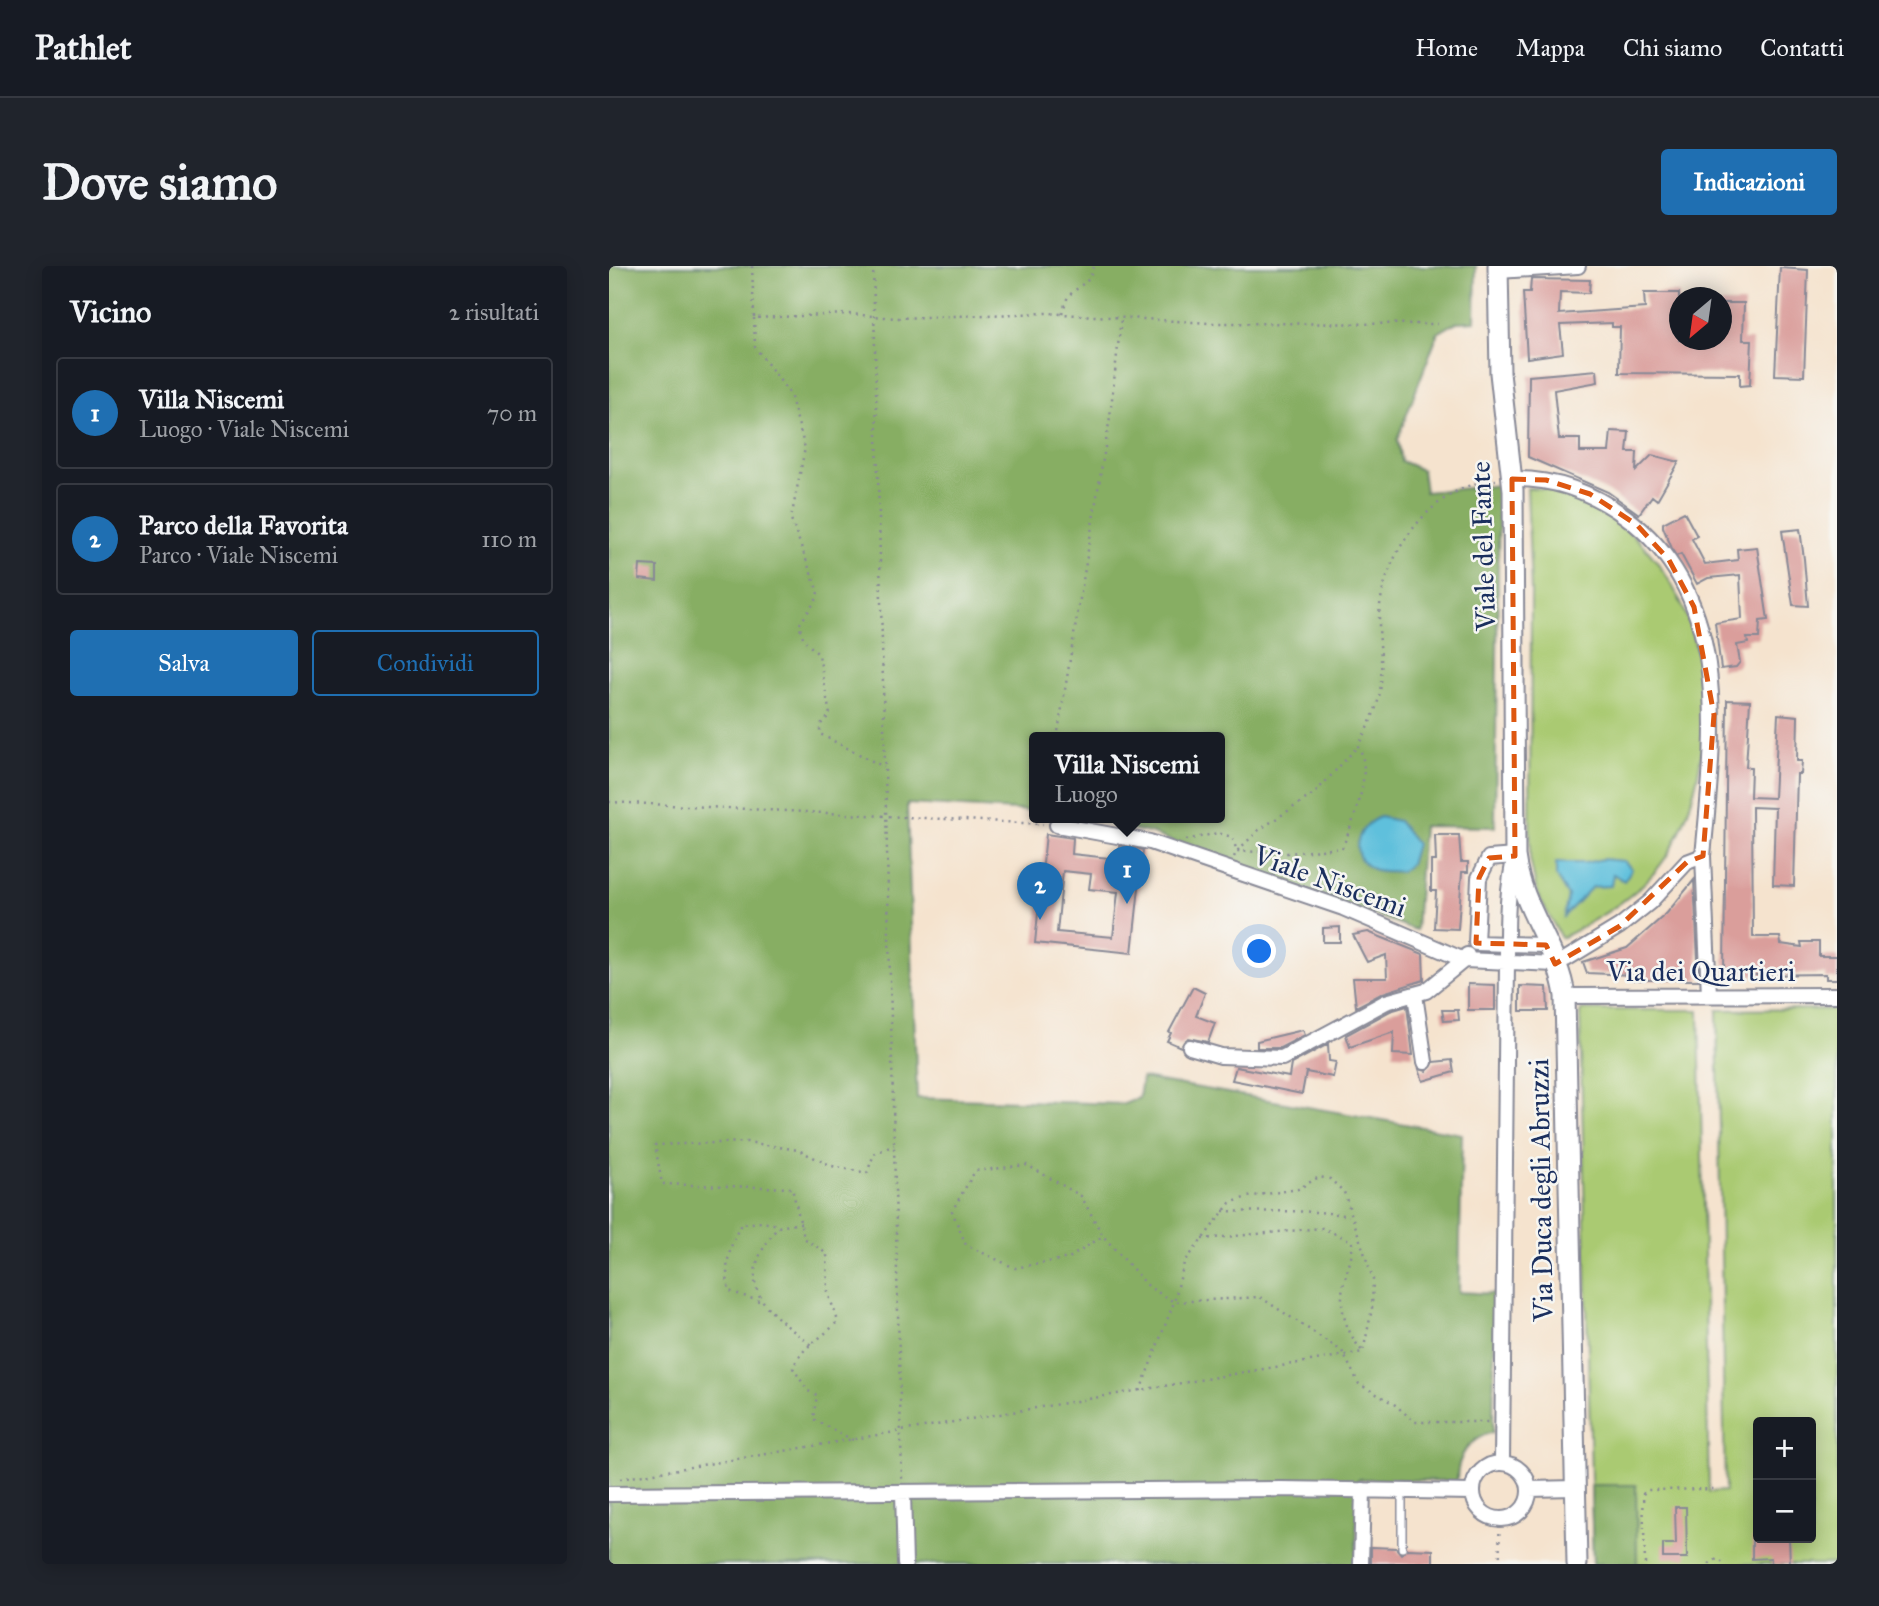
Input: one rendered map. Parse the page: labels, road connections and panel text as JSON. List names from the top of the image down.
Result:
{
  "streets": {
    "street": [
      "Viale del Fante",
      "Viale Niscemi",
      "Via dei Quartieri",
      "Via Duca degli Abruzzi"
    ]
  },
  "crossings": [
    ["Viale del Fante", "Via Duca degli Abruzzi"],
    ["Via dei Quartieri", "Via Duca degli Abruzzi"]
  ],
  "north": "bottom left",
  "page": {
    "header": "Pathlet",
    "nav": [
      "Home",
      "Mappa",
      "Chi siamo",
      "Contatti"
    ],
    "buttons": [
      "Indicazioni",
      ["Salva", "Condividi"]
    ],
    "title": "Dove siamo",
    "heading": ["Vicino", "2 risultati"],
    "list": [
      {
        "mark": "1",
        "name": "Villa Niscemi",
        "note": "Luogo · Viale Niscemi",
        "value": "70 m"
      },
      {
        "mark": "2",
        "name": "Parco della Favorita",
        "note": "Parco · Viale Niscemi",
        "value": "110 m"
      }
    ],
    "popup": ["Villa Niscemi", "Luogo"],
    "pins": ["1", "2"],
    "map_buttons": ["+", "−"]
  }
}
